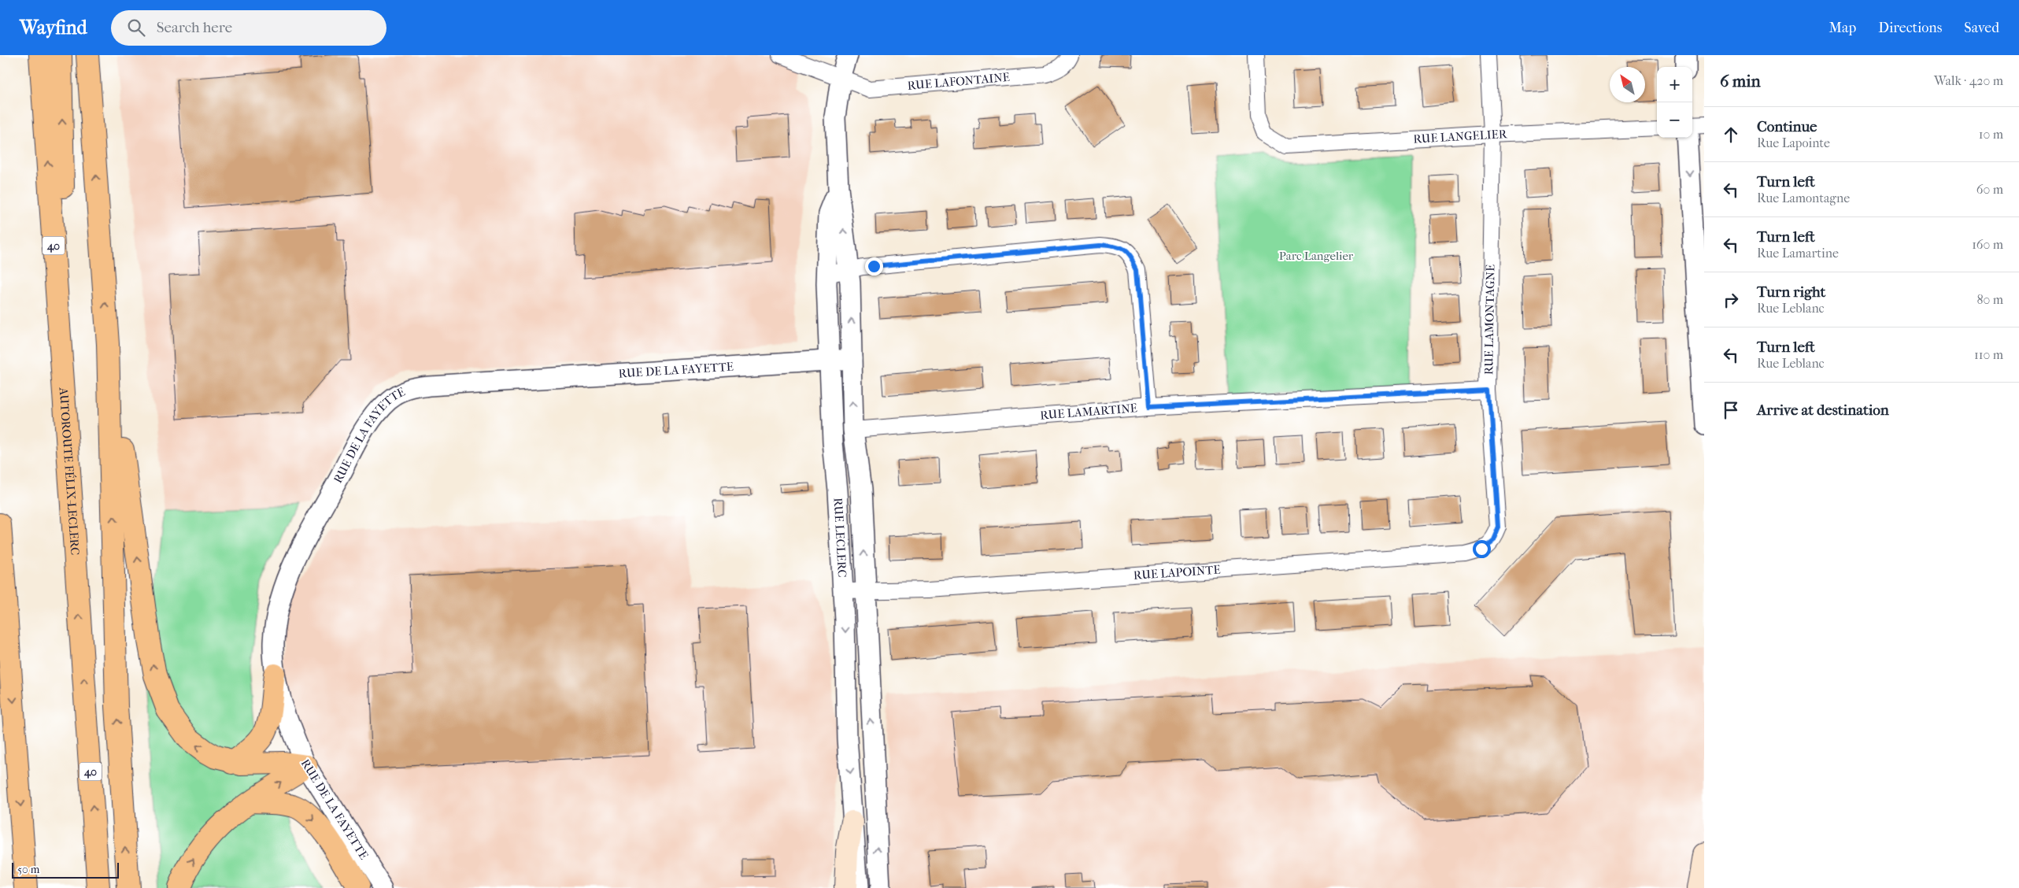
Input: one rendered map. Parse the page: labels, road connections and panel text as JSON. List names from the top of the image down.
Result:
{
  "streets": {
    "highway": ["40", "AUTOROUTE FÉLIX-LECLERC"],
    "street": [
      "RUE LAFONTAINE",
      "RUE LANGELIER",
      "RUE LAMONTAGNE",
      "RUE DE LA FAYETTE",
      "RUE LAMARTINE",
      "RUE LECLERC",
      "RUE LAPOINTE"
    ]
  },
  "crossings": [
    ["RUE LAFONTAINE", "RUE LECLERC"],
    ["RUE LANGELIER", "RUE LAMONTAGNE"],
    ["RUE LAMONTAGNE", "RUE LAMARTINE"],
    ["RUE LAMONTAGNE", "RUE LAPOINTE"],
    ["RUE DE LA FAYETTE", "RUE LECLERC"],
    ["RUE LAMARTINE", "RUE LECLERC"],
    ["RUE LECLERC", "RUE LAPOINTE"]
  ],
  "parks": ["Parc Langelier"],
  "scale_bar": "50 m",
  "north": "top left",
  "page": {
    "header": "Wayfind",
    "search": "Search here",
    "nav": ["Map", "Directions", "Saved"],
    "heading": ["6 min", "Walk · 420 m"],
    "map_buttons": ["+", "−"],
    "list": [
      ["Continue", "Rue Lapointe", "10 m"],
      ["Turn left", "Rue Lamontagne", "60 m"],
      ["Turn left", "Rue Lamartine", "160 m"],
      ["Turn right", "Rue Leblanc", "80 m"],
      ["Turn left", "Rue Leblanc", "110 m"],
      "Arrive at destination"
    ],
    "scale": "50 m"
  }
}
